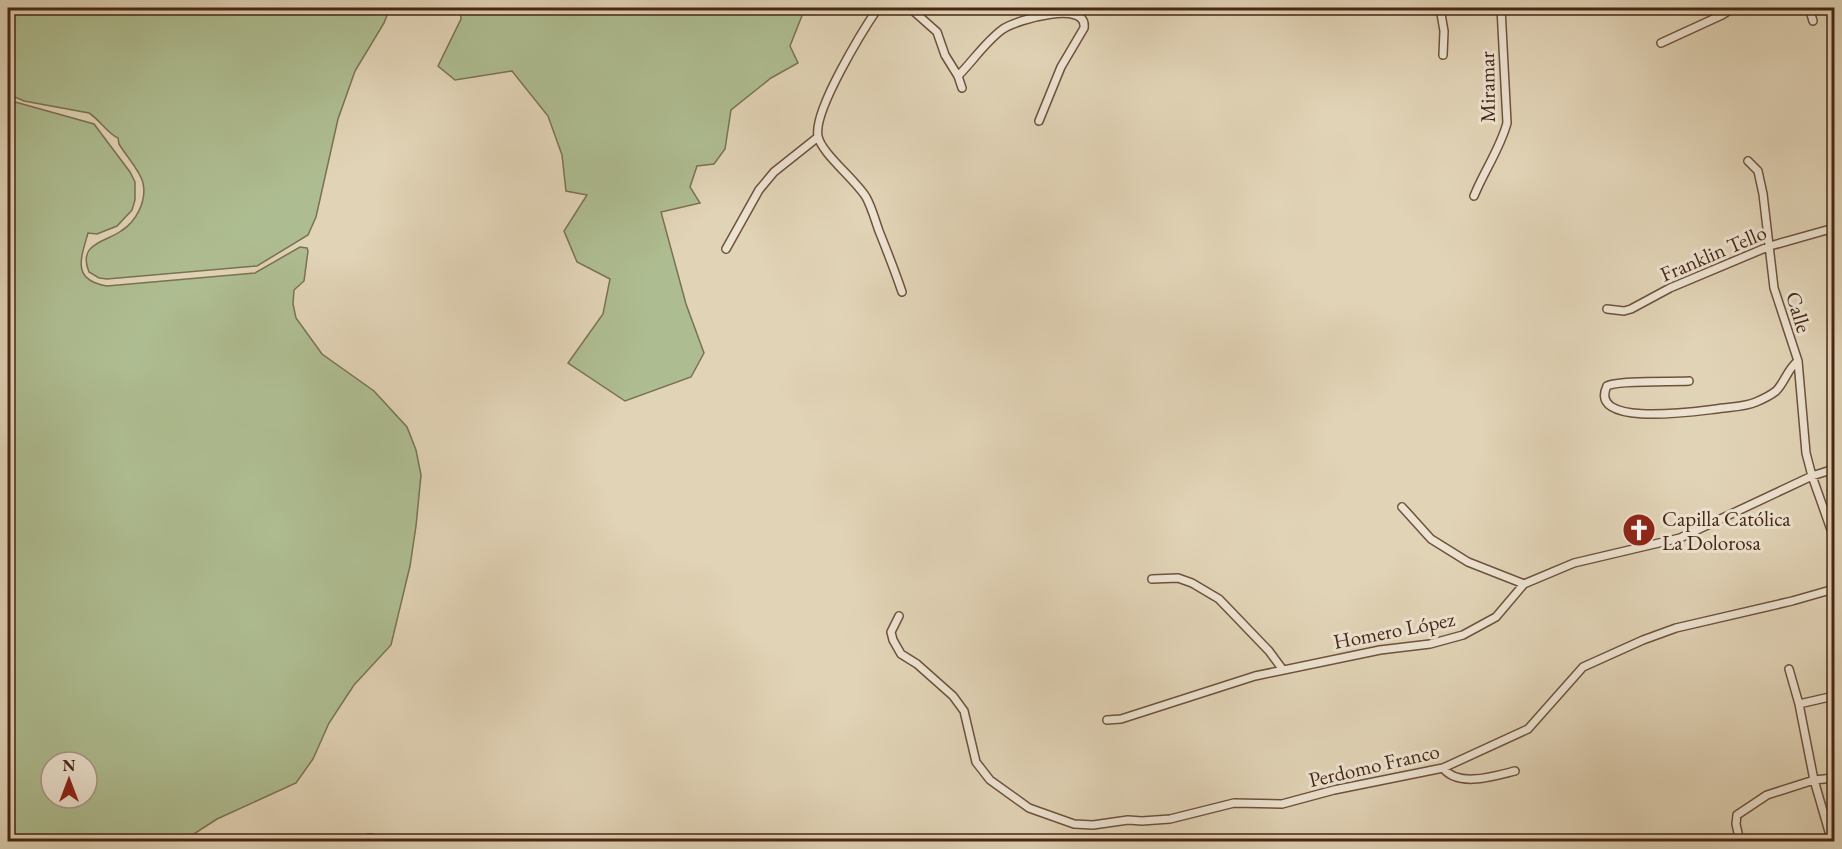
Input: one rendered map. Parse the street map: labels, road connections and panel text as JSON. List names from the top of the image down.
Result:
{
  "streets": {
    "street": [
      "Miramar",
      "Franklin Tello",
      "Calle",
      "Homero López",
      "Perdomo Franco"
    ]
  },
  "crossings": [
    ["Franklin Tello", "Calle"],
    ["Calle", "Homero López"]
  ],
  "places": {
    "church": ["Capilla Católica La Dolorosa"]
  },
  "north": "top"
}
